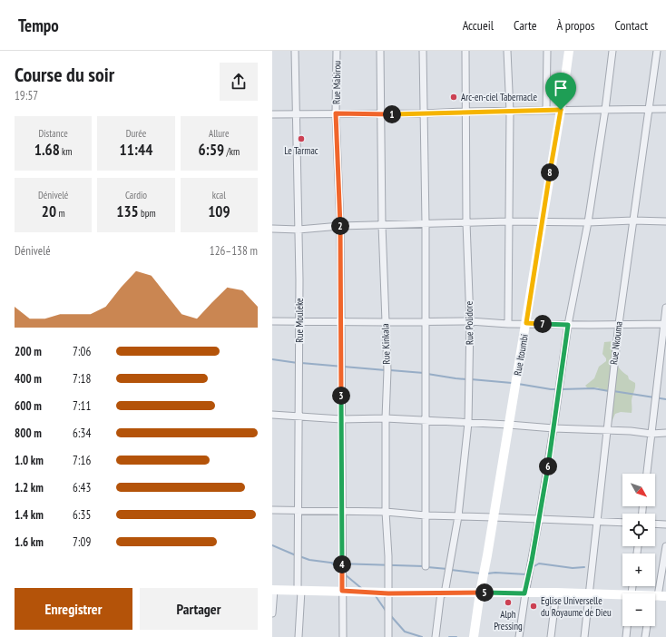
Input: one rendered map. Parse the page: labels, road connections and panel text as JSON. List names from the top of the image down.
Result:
{
  "streets": {
    "street": [
      "Rue Mabirou",
      "Rue Mouleke",
      "Rue Polidore",
      "Rue Nkouma",
      "Rue Kinkala",
      "Rue Itoumbi"
    ]
  },
  "places": [
    "Arc-en-ciel Tabernacle",
    "Le Tarmac",
    "Alph Pressing",
    "Eglise Universelle du Royaume de Dieu"
  ],
  "north": "bottom right",
  "page": {
    "header": "Tempo",
    "nav": [
      "Accueil",
      "Carte",
      "À propos",
      "Contact"
    ],
    "heading": ["Course du soir", "19:57"],
    "pins": [
      "1",
      "8",
      "2",
      "7",
      "3",
      "6",
      "4",
      "5"
    ],
    "stats": [
      ["Distance", "1.68 km"],
      ["Durée", "11:44"],
      ["Allure", "6:59 /km"],
      ["Dénivelé", "20 m"],
      ["Cardio", "135 bpm"],
      ["kcal", "109"]
    ],
    "chart": ["Dénivelé", "126–138 m"],
    "list": [
      {
        "name": "200 m",
        "note": "7:06"
      },
      {
        "name": "400 m",
        "note": "7:18"
      },
      {
        "name": "600 m",
        "note": "7:11"
      },
      {
        "name": "800 m",
        "note": "6:34"
      },
      {
        "name": "1.0 km",
        "note": "7:16"
      },
      {
        "name": "1.2 km",
        "note": "6:43"
      },
      {
        "name": "1.4 km",
        "note": "6:35"
      },
      {
        "name": "1.6 km",
        "note": "7:09"
      }
    ],
    "map_buttons": ["+", "−"],
    "buttons": ["Enregistrer", "Partager"]
  }
}
